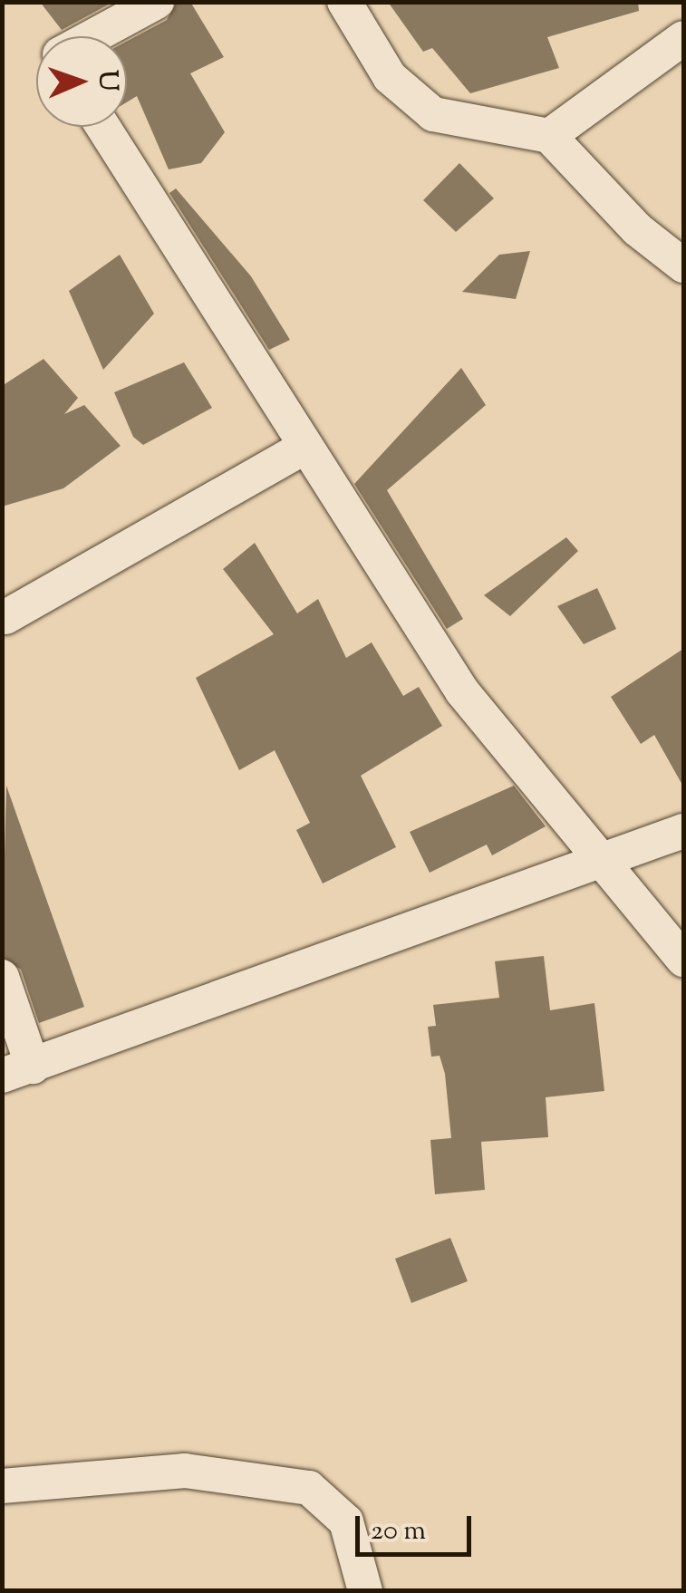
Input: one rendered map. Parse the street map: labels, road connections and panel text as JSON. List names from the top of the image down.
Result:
{
  "scale_bar": "20 m",
  "north": "right"
}
